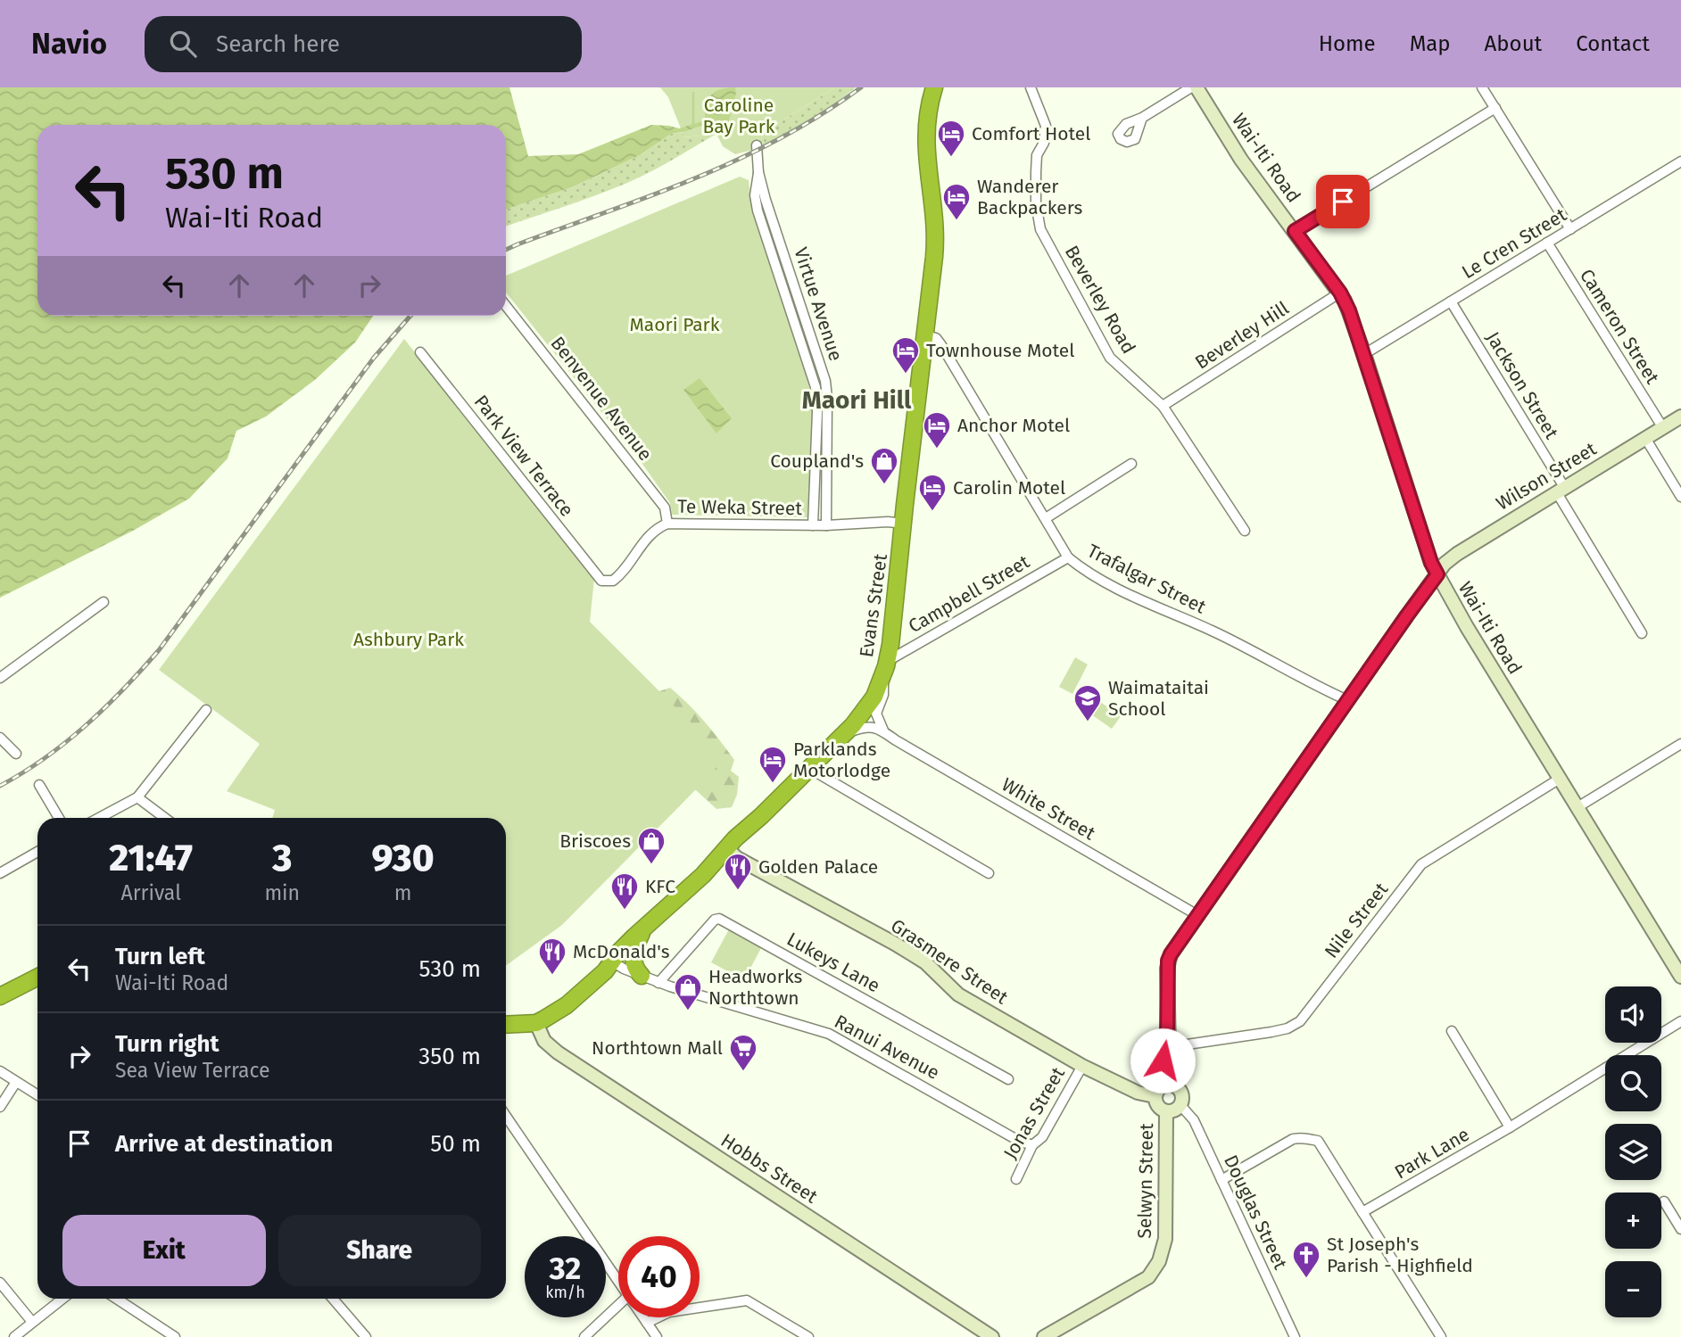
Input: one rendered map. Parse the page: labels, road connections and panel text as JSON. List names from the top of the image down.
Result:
{
  "streets": {
    "highway": ["Evans Street"],
    "street": [
      "Wai-Iti Road",
      "Le Cren Street",
      "Beverley Road",
      "Virtue Avenue",
      "Cameron Street",
      "Beverley Hill",
      "Jackson Street",
      "Benvenue Avenue",
      "Park View Terrace",
      "Wilson Street",
      "Te Weka Street",
      "Trafalgar Street",
      "Campbell Street",
      "White Street",
      "Nile Street",
      "Grasmere Street",
      "Lukeys Lane",
      "Ranui Avenue",
      "Jonas Street",
      "Park Lane",
      "Hobbs Street",
      "Selwyn Street",
      "Douglas Street"
    ]
  },
  "crossings": [
    ["Wai-Iti Road", "Le Cren Street"],
    ["Wai-Iti Road", "Beverley Hill"],
    ["Wai-Iti Road", "Wilson Street"],
    ["Wai-Iti Road", "Nile Street"],
    ["Le Cren Street", "Cameron Street"],
    ["Le Cren Street", "Jackson Street"],
    ["Beverley Road", "Beverley Hill"],
    ["Virtue Avenue", "Te Weka Street"],
    ["Cameron Street", "Wilson Street"],
    ["Jackson Street", "Wilson Street"],
    ["Benvenue Avenue", "Te Weka Street"],
    ["Park View Terrace", "Te Weka Street"],
    ["Te Weka Street", "Evans Street"],
    ["Trafalgar Street", "Campbell Street"],
    ["Trafalgar Street", "Evans Street"],
    ["Campbell Street", "Evans Street"],
    ["Evans Street", "Grasmere Street"],
    ["Evans Street", "Ranui Avenue"],
    ["Evans Street", "Hobbs Street"],
    ["Grasmere Street", "Jonas Street"],
    ["Grasmere Street", "Selwyn Street"],
    ["Grasmere Street", "Douglas Street"],
    ["Lukeys Lane", "Ranui Avenue"],
    ["Ranui Avenue", "Jonas Street"],
    ["Selwyn Street", "Douglas Street"]
  ],
  "districts": ["Maori Hill"],
  "parks": ["Caroline Bay Park", "Maori Park", "Ashbury Park"],
  "places": {
    "hotel": [
      "Comfort Hotel",
      "Wanderer Backpackers",
      "Townhouse Motel",
      "Anchor Motel",
      "Carolin Motel",
      "Parklands Motorlodge"
    ],
    "shop": ["Coupland's", "Briscoes", "Headworks Northtown"],
    "school or university": ["Waimataitai School"],
    "restaurant": ["Golden Palace", "KFC", "McDonald's"],
    "supermarket": ["Northtown Mall"],
    "church": ["St Joseph's Parish - Highfield"]
  },
  "page": {
    "header": "Navio",
    "search": "Search here",
    "nav": [
      "Home",
      "Map",
      "About",
      "Contact"
    ],
    "turn": ["530 m", "Wai-Iti Road"],
    "eta": [
      "21:47",
      "Arrival",
      "3",
      "min",
      "930",
      "m"
    ],
    "list": [
      {
        "name": "Turn left",
        "note": "Wai-Iti Road",
        "value": "530 m"
      },
      {
        "name": "Turn right",
        "note": "Sea View Terrace",
        "value": "350 m"
      },
      {
        "name": "Arrive at destination",
        "value": "50 m"
      }
    ],
    "map_buttons": ["+", "−"],
    "buttons": ["Exit", "Share"],
    "speed": "32 km/h",
    "limit": "40"
  }
}
